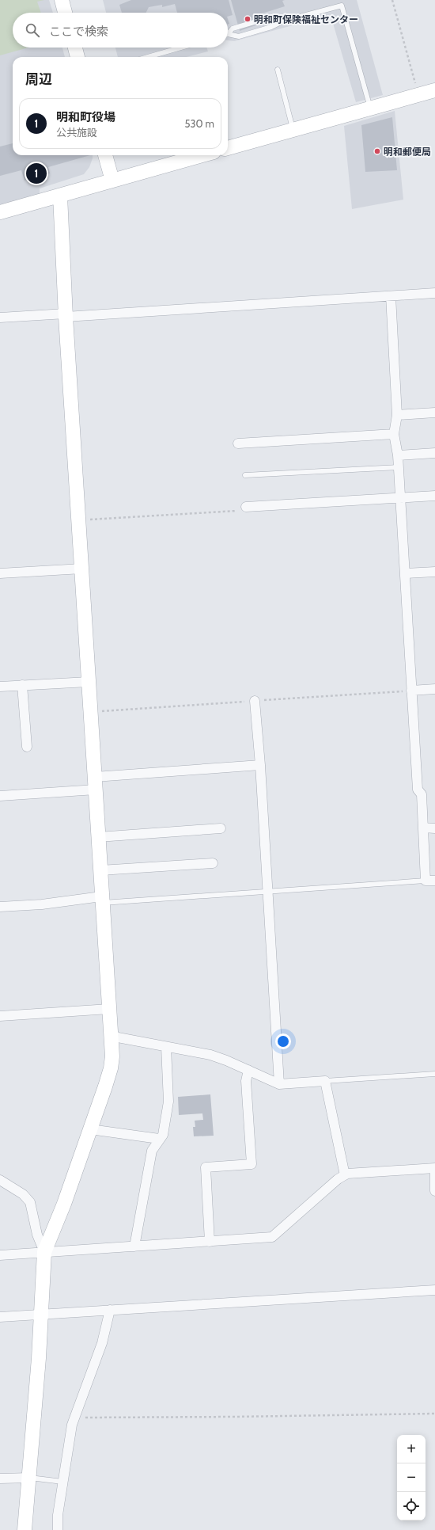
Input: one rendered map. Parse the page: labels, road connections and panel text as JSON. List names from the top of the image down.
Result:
{
  "places": ["明和町保険福祉センター", "明和郵便局"],
  "page": {
    "search": "ここで検索",
    "heading": "周辺",
    "list": [
      {
        "mark": "1",
        "name": "明和町役場",
        "note": "公共施設",
        "value": "530 m"
      }
    ],
    "pins": "1",
    "map_buttons": ["+", "−"]
  }
}
